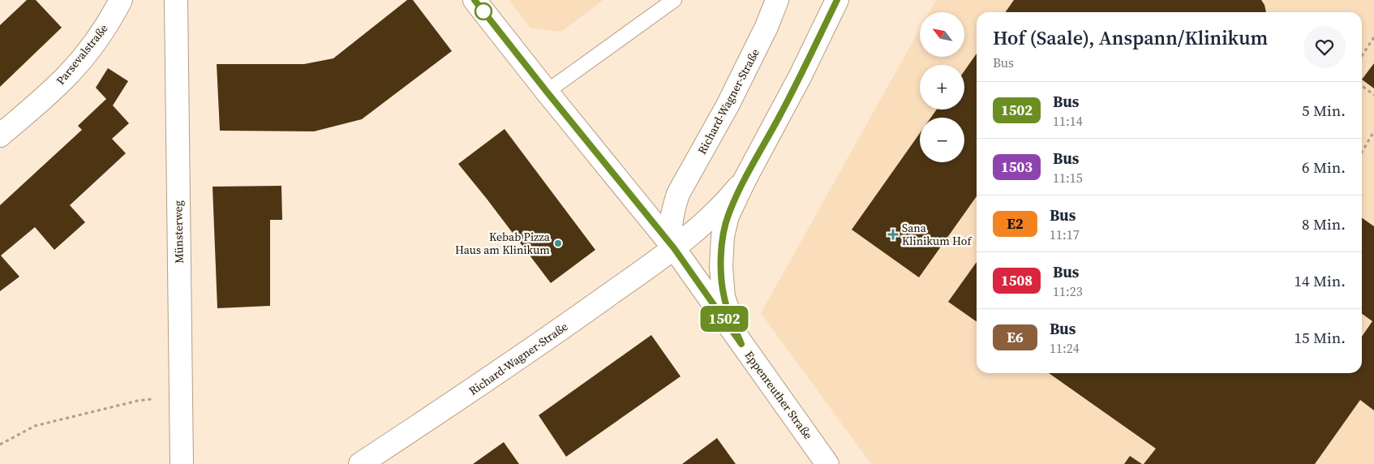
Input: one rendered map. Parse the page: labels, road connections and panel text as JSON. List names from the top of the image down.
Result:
{
  "streets": {
    "street": [
      "Parsevalstraße",
      "Richard-Wagner-Straße",
      "Münsterweg",
      "Eppenreuther Straße"
    ]
  },
  "crossings": [
    ["Richard-Wagner-Straße", "Eppenreuther Straße"]
  ],
  "places": {
    "health": ["Sana Klinikum Hof"],
    "other": ["Kebab Pizza Haus am Klinikum"]
  },
  "lines": ["bus line 1502"],
  "north": "top left",
  "page": {
    "on_map": "1502",
    "map_buttons": ["+", "−"],
    "heading": ["Hof (Saale), Anspann/Klinikum", "Bus"],
    "list": [
      {
        "mark": "1502",
        "name": "Bus",
        "note": "11:14",
        "value": "5 Min."
      },
      {
        "mark": "1503",
        "name": "Bus",
        "note": "11:15",
        "value": "6 Min."
      },
      {
        "mark": "E2",
        "name": "Bus",
        "note": "11:17",
        "value": "8 Min."
      },
      {
        "mark": "1508",
        "name": "Bus",
        "note": "11:23",
        "value": "14 Min."
      },
      {
        "mark": "E6",
        "name": "Bus",
        "note": "11:24",
        "value": "15 Min."
      }
    ]
  }
}
